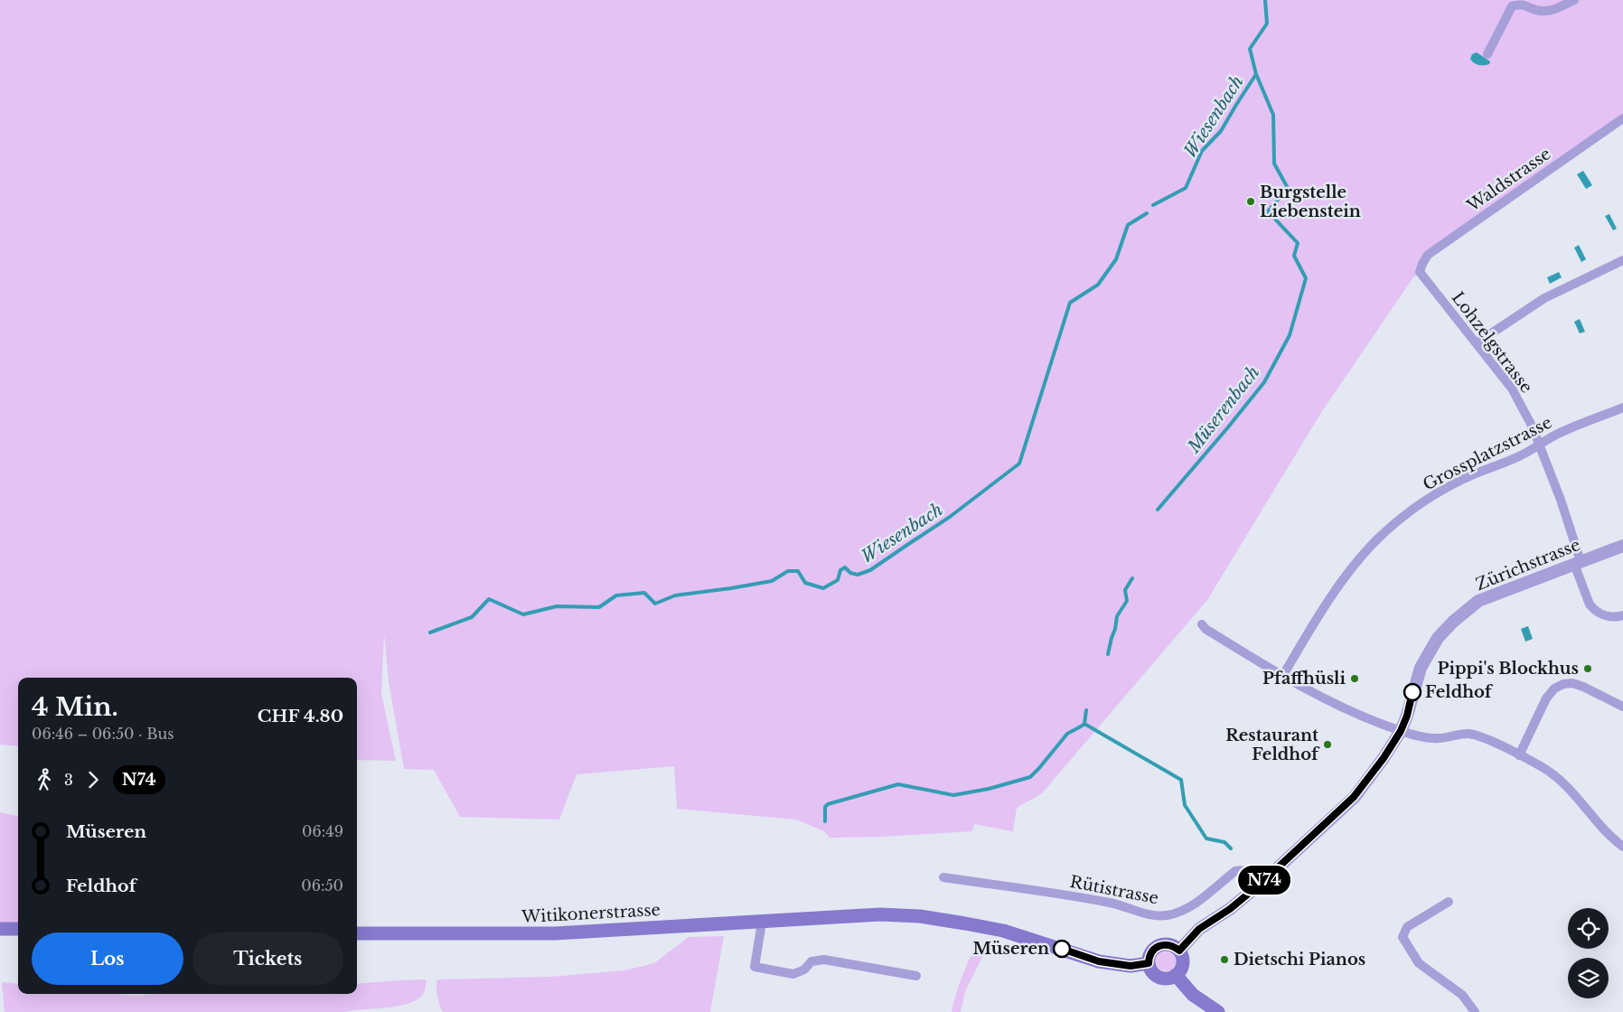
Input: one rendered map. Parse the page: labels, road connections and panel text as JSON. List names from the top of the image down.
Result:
{
  "streets": {
    "main road": ["Witikonerstrasse"],
    "street": [
      "Waldstrasse",
      "Lohzelgstrasse",
      "Grossplatzstrasse",
      "Zürichstrasse",
      "Rütistrasse"
    ]
  },
  "crossings": [
    ["Waldstrasse", "Lohzelgstrasse"],
    ["Lohzelgstrasse", "Grossplatzstrasse"],
    ["Lohzelgstrasse", "Zürichstrasse"],
    ["Zürichstrasse", "Rütistrasse"],
    ["Zürichstrasse", "Witikonerstrasse"]
  ],
  "water": ["Wiesenbach", "Müserenbach"],
  "places": [
    "Burgstelle Liebenstein",
    "Pippi's Blockhus",
    "Pfaffhüsli",
    "Feldhof",
    "Restaurant Feldhof",
    "Müseren",
    "Dietschi Pianos"
  ],
  "lines": ["bus line N74"],
  "page": {
    "on_map": "N74",
    "heading": ["4 Min.", "06:46 – 06:50 · Bus", "CHF 4.80"],
    "legs": ["3", "N74"],
    "list": [
      {
        "name": "Müseren",
        "value": "06:49"
      },
      {
        "name": "Feldhof",
        "value": "06:50"
      }
    ],
    "buttons": ["Los", "Tickets"]
  }
}
